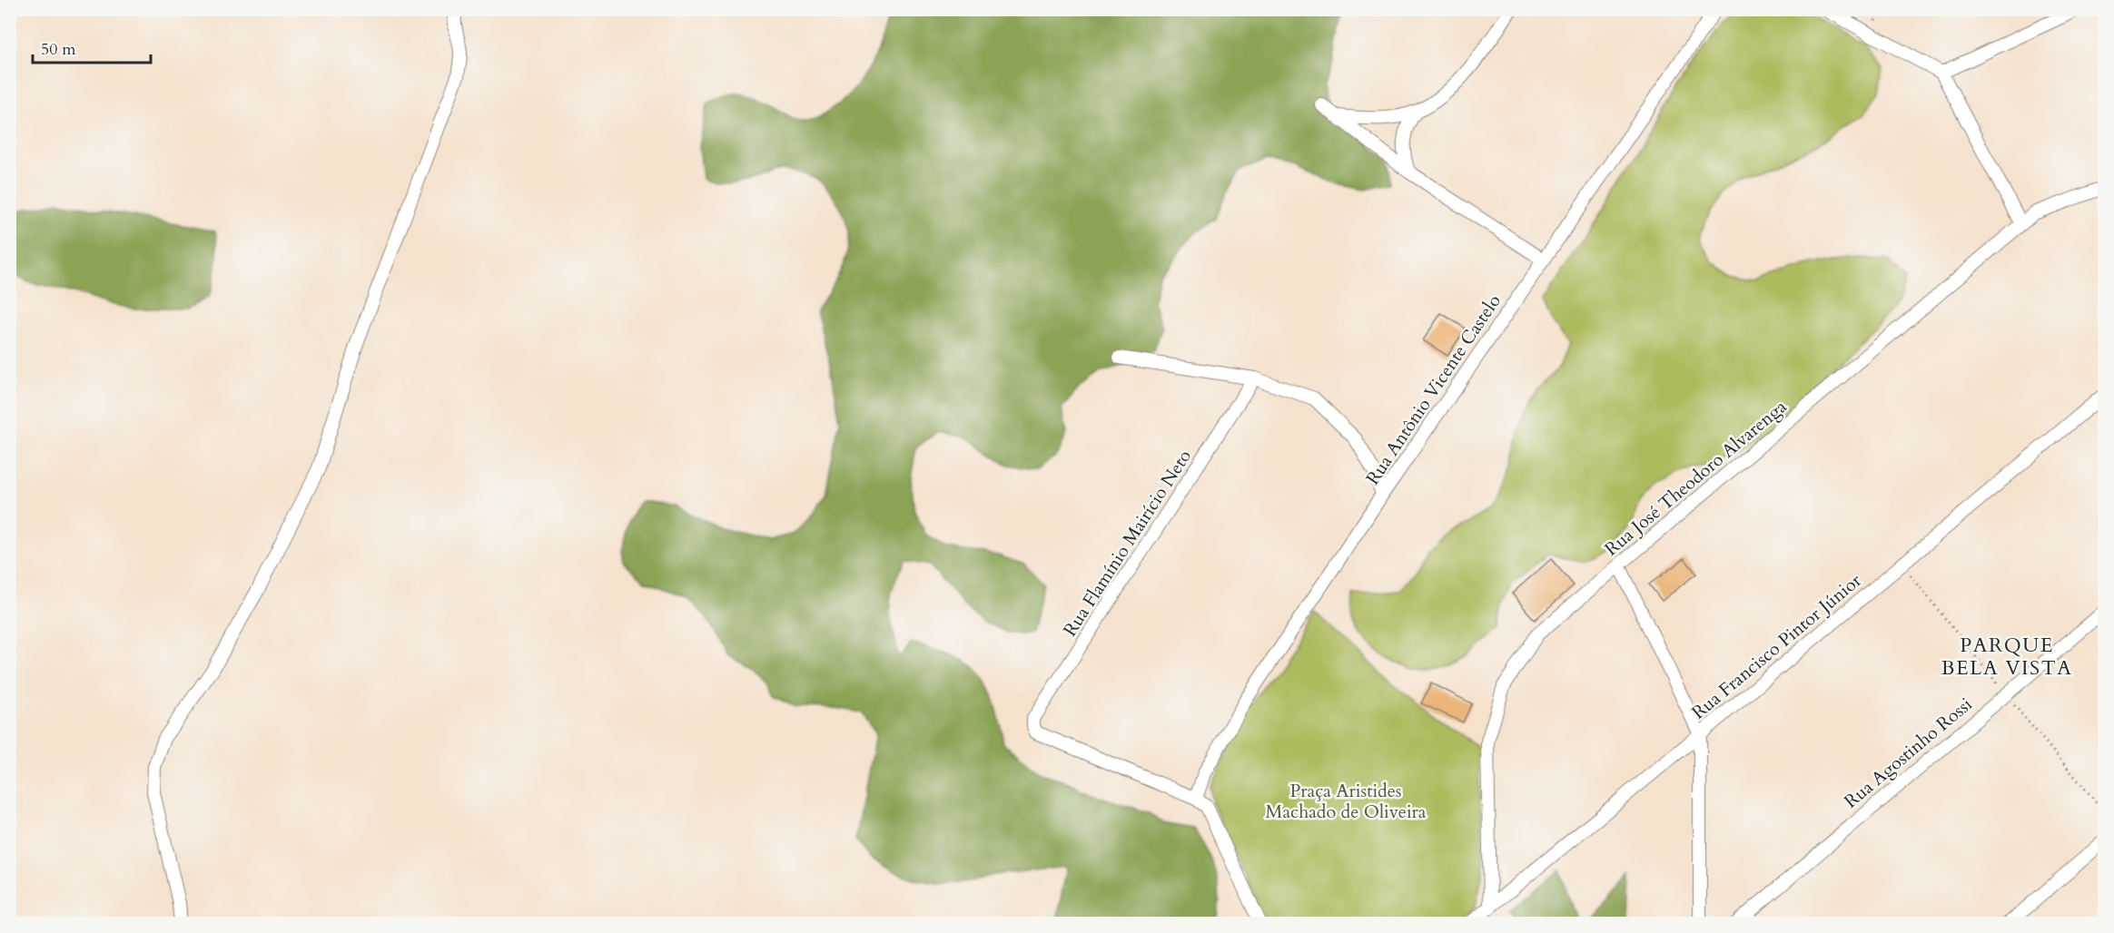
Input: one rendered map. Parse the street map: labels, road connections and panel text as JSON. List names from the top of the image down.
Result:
{
  "streets": {
    "street": [
      "Rua Antônio Vicente Castelo",
      "Rua José Theodoro Alvarenga",
      "Rua Flamínio Mairício Neto",
      "Rua Francisco Pintor Júnior",
      "Rua Agostinho Rossi"
    ]
  },
  "crossings": [
    ["Rua Antônio Vicente Castelo", "Rua Flamínio Mairício Neto"],
    ["Rua José Theodoro Alvarenga", "Rua Francisco Pintor Júnior"]
  ],
  "districts": ["PARQUE BELA VISTA"],
  "parks": ["Praça Aristides Machado de Oliveira"],
  "scale_bar": "50 m"
}
